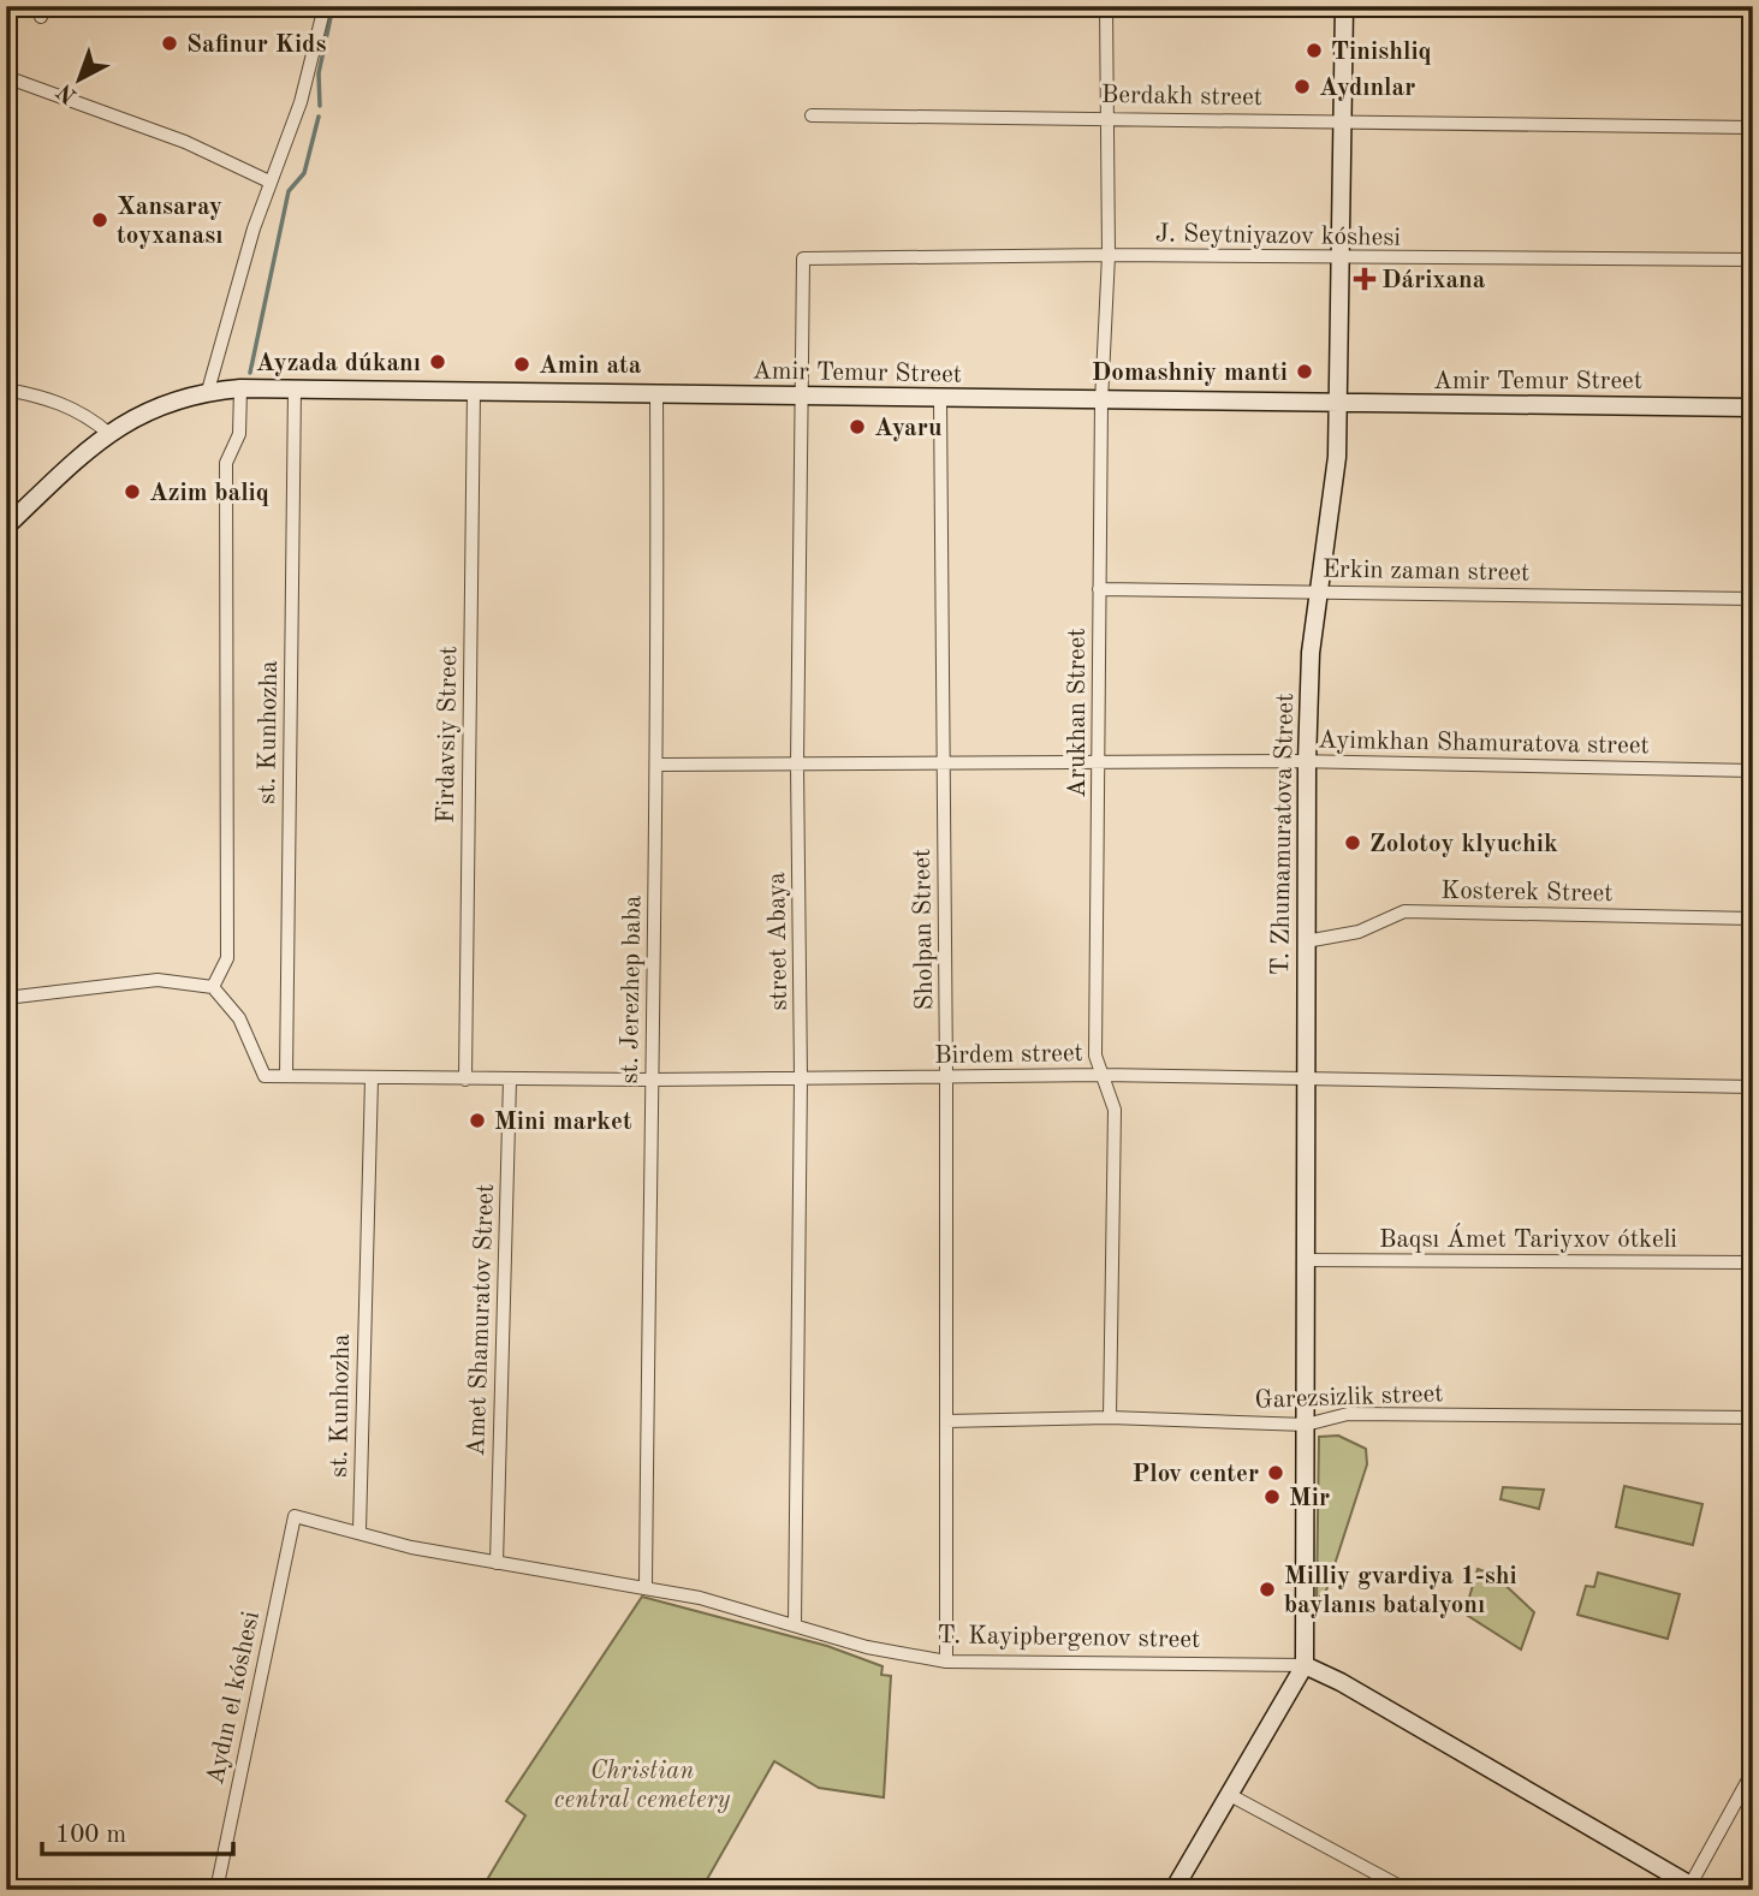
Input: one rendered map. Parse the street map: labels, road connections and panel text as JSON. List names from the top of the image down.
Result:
{
  "streets": {
    "street": [
      "Berdakh street",
      "J. Seytniyazov kóshesi",
      "Amir Temur Street",
      "Erkin zaman street",
      "Arukhan Street",
      "st. Kunhozha",
      "Firdavsiy Street",
      "Ayimkhan Shamuratova street",
      "T. Zhumamuratova Street",
      "Kosterek Street",
      "Sholpan Street",
      "street Abaya",
      "st. Jerezhep baba",
      "Birdem street",
      "Baqsı Ámet Tariyxov ótkeli",
      "Amet Shamuratov Street",
      "Garezsizlik street",
      "T. Kayipbergenov street",
      "Aydın el kóshesi"
    ]
  },
  "crossings": [
    ["Berdakh street", "Arukhan Street"],
    ["Berdakh street", "T. Zhumamuratova Street"],
    ["J. Seytniyazov kóshesi", "Arukhan Street"],
    ["J. Seytniyazov kóshesi", "T. Zhumamuratova Street"],
    ["J. Seytniyazov kóshesi", "street Abaya"],
    ["Amir Temur Street", "Arukhan Street"],
    ["Amir Temur Street", "st. Kunhozha"],
    ["Amir Temur Street", "Firdavsiy Street"],
    ["Amir Temur Street", "T. Zhumamuratova Street"],
    ["Amir Temur Street", "Sholpan Street"],
    ["Amir Temur Street", "street Abaya"],
    ["Amir Temur Street", "st. Jerezhep baba"],
    ["Erkin zaman street", "Arukhan Street"],
    ["Erkin zaman street", "T. Zhumamuratova Street"],
    ["Arukhan Street", "Ayimkhan Shamuratova street"],
    ["Arukhan Street", "Birdem street"],
    ["Arukhan Street", "Garezsizlik street"],
    ["st. Kunhozha", "Birdem street"],
    ["st. Kunhozha", "T. Kayipbergenov street"],
    ["Firdavsiy Street", "Birdem street"],
    ["Ayimkhan Shamuratova street", "T. Zhumamuratova Street"],
    ["Ayimkhan Shamuratova street", "Sholpan Street"],
    ["Ayimkhan Shamuratova street", "street Abaya"],
    ["Ayimkhan Shamuratova street", "st. Jerezhep baba"],
    ["T. Zhumamuratova Street", "Kosterek Street"],
    ["T. Zhumamuratova Street", "Birdem street"],
    ["T. Zhumamuratova Street", "Baqsı Ámet Tariyxov ótkeli"],
    ["T. Zhumamuratova Street", "Garezsizlik street"],
    ["T. Zhumamuratova Street", "T. Kayipbergenov street"],
    ["Sholpan Street", "Birdem street"],
    ["Sholpan Street", "Garezsizlik street"],
    ["Sholpan Street", "T. Kayipbergenov street"],
    ["street Abaya", "Birdem street"],
    ["street Abaya", "T. Kayipbergenov street"],
    ["st. Jerezhep baba", "Birdem street"],
    ["st. Jerezhep baba", "T. Kayipbergenov street"],
    ["Birdem street", "Amet Shamuratov Street"],
    ["Amet Shamuratov Street", "T. Kayipbergenov street"],
    ["T. Kayipbergenov street", "Aydın el kóshesi"]
  ],
  "parks": ["Christian central cemetery"],
  "places": {
    "other": [
      "Safinur Kids",
      "Tinishliq",
      "Aydınlar",
      "Xansaray toyxanası",
      "Ayzada dúkanı",
      "Amin ata",
      "Domashniy manti",
      "Ayaru",
      "Azim baliq",
      "Zolotoy klyuchik",
      "Mini market",
      "Plov center",
      "Mir",
      "Milliy gvardiya 1-shi baylanıs batalyonı"
    ],
    "health": ["Dárixana"]
  },
  "scale_bar": "100 m",
  "north": "bottom left"
}
